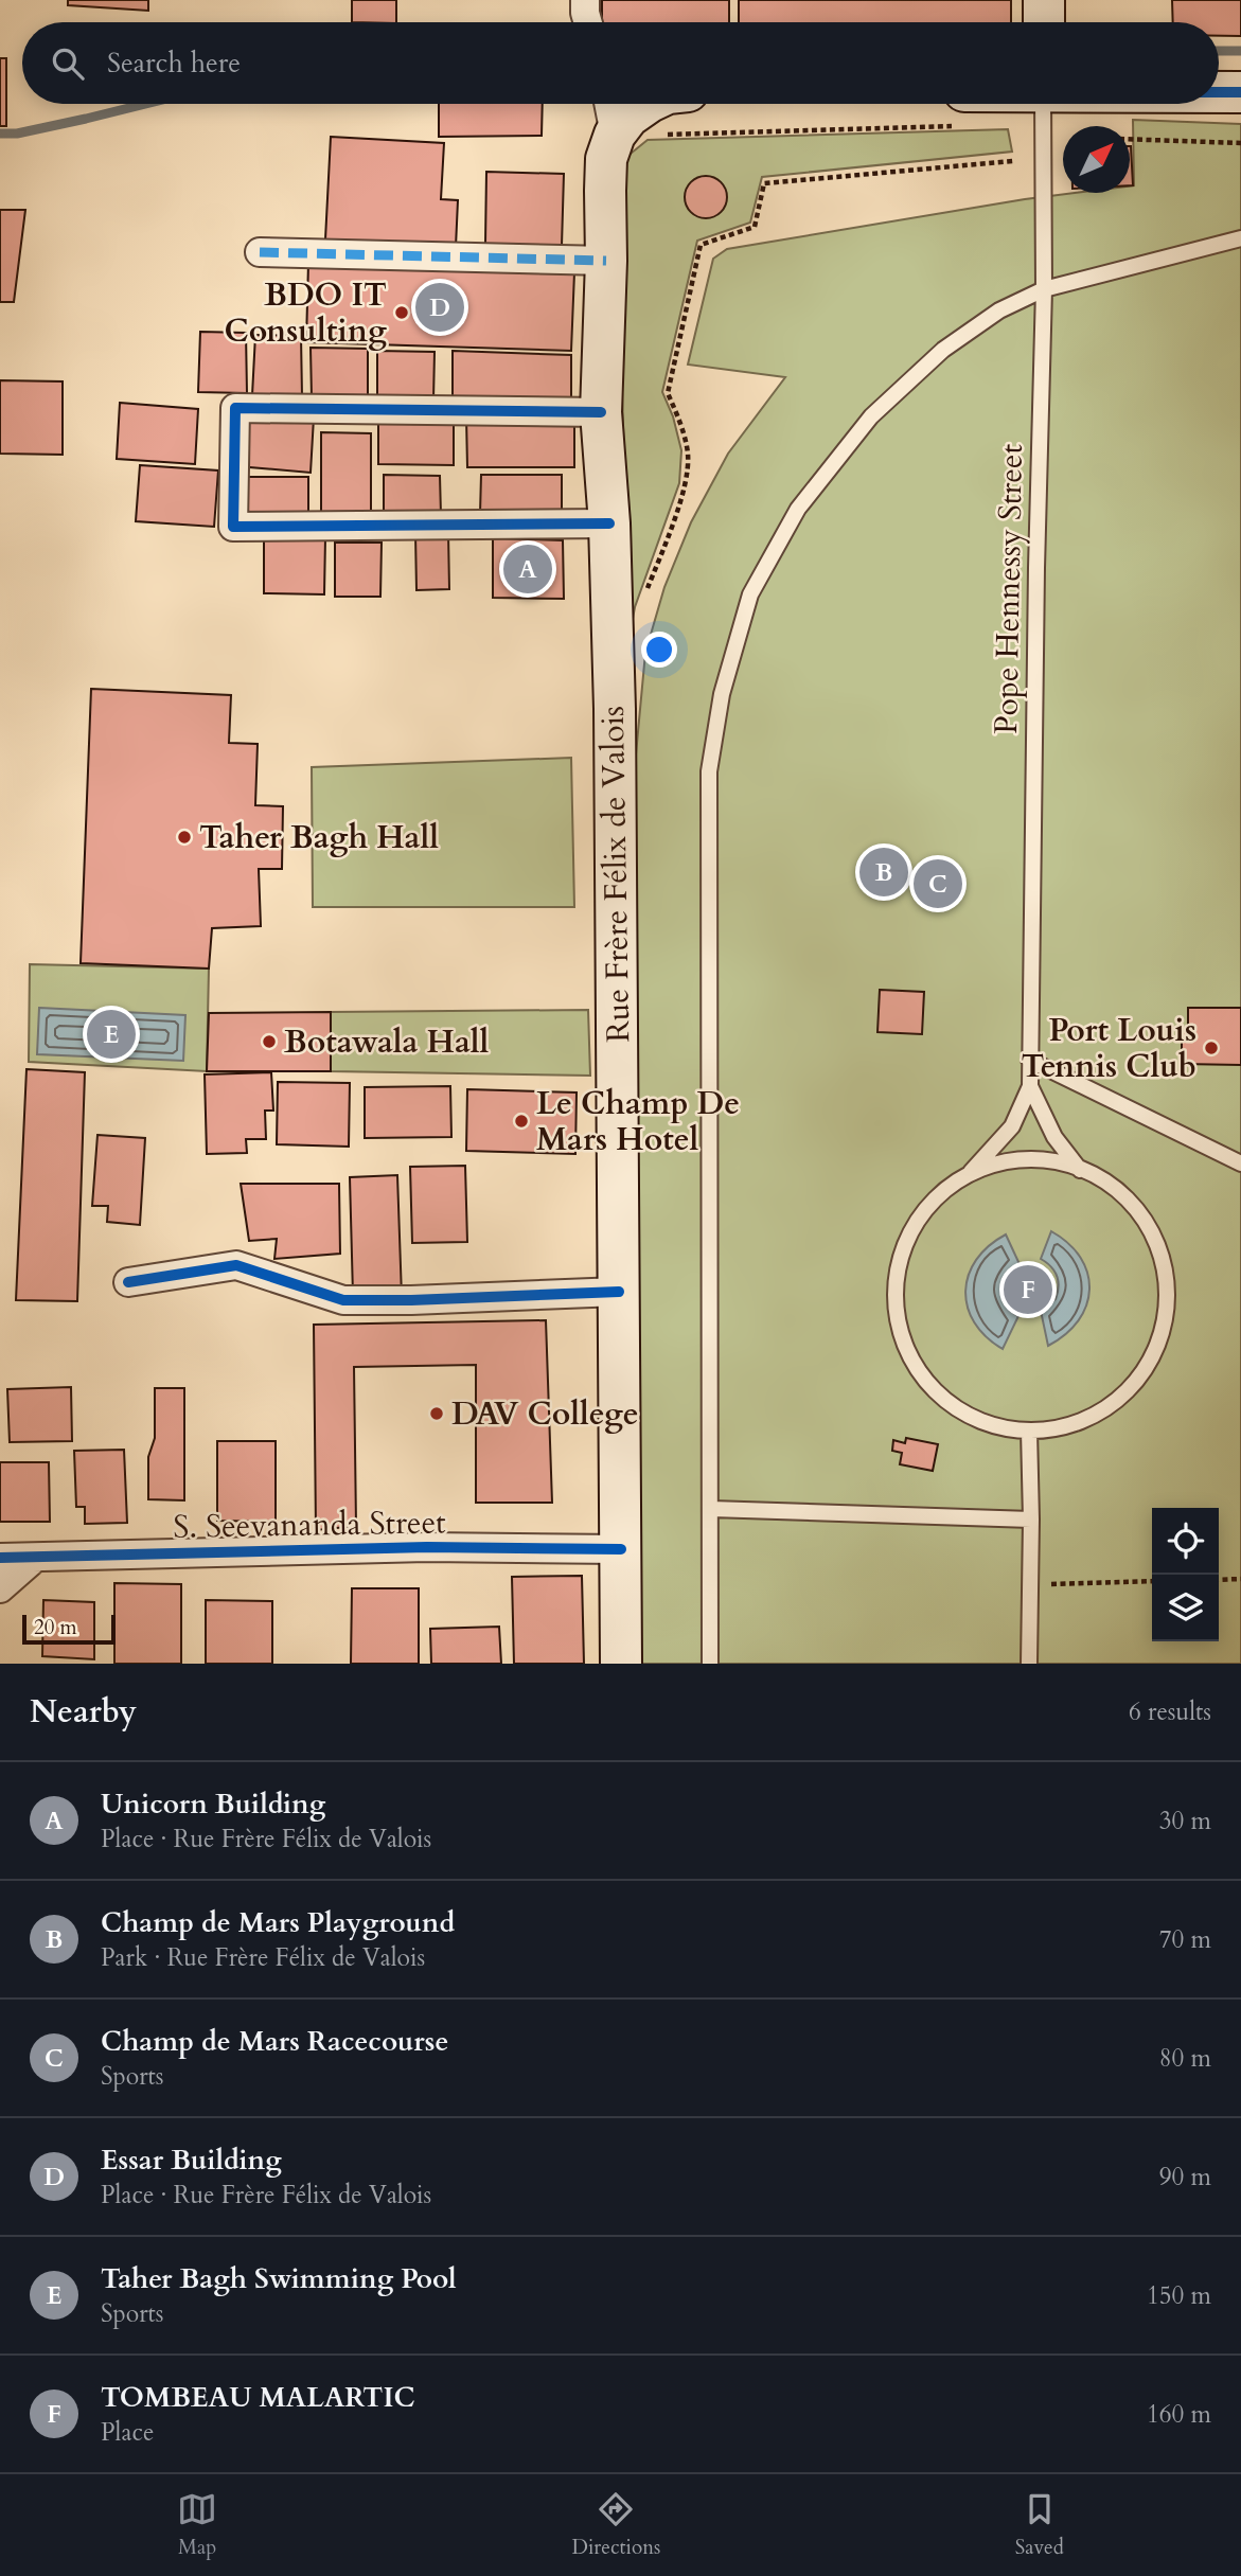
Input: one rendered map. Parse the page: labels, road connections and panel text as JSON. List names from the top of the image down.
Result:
{
  "streets": {
    "main road": ["Rue Frère Félix de Valois"],
    "street": ["S. Seevananda Street"],
    "lane": ["Pope Hennessy Street"]
  },
  "crossings": [
    ["Rue Frère Félix de Valois", "S. Seevananda Street"]
  ],
  "places": [
    "BDO IT Consulting",
    "Taher Bagh Hall",
    "Botawala Hall",
    "Port Louis Tennis Club",
    "Le Champ De Mars Hotel",
    "DAV College"
  ],
  "scale_bar": "20 m",
  "north": "top right",
  "page": {
    "search": "Search here",
    "pins": [
      "D",
      "A",
      "B",
      "C",
      "E",
      "F"
    ],
    "scale": "20 m",
    "heading": ["Nearby", "6 results"],
    "list": [
      {
        "mark": "A",
        "name": "Unicorn Building",
        "note": "Place · Rue Frère Félix de Valois",
        "value": "30 m"
      },
      {
        "mark": "B",
        "name": "Champ de Mars Playground",
        "note": "Park · Rue Frère Félix de Valois",
        "value": "70 m"
      },
      {
        "mark": "C",
        "name": "Champ de Mars Racecourse",
        "note": "Sports",
        "value": "80 m"
      },
      {
        "mark": "D",
        "name": "Essar Building",
        "note": "Place · Rue Frère Félix de Valois",
        "value": "90 m"
      },
      {
        "mark": "E",
        "name": "Taher Bagh Swimming Pool",
        "note": "Sports",
        "value": "150 m"
      },
      {
        "mark": "F",
        "name": "TOMBEAU MALARTIC",
        "note": "Place",
        "value": "160 m"
      }
    ],
    "nav": ["Map", "Directions", "Saved"]
  }
}
